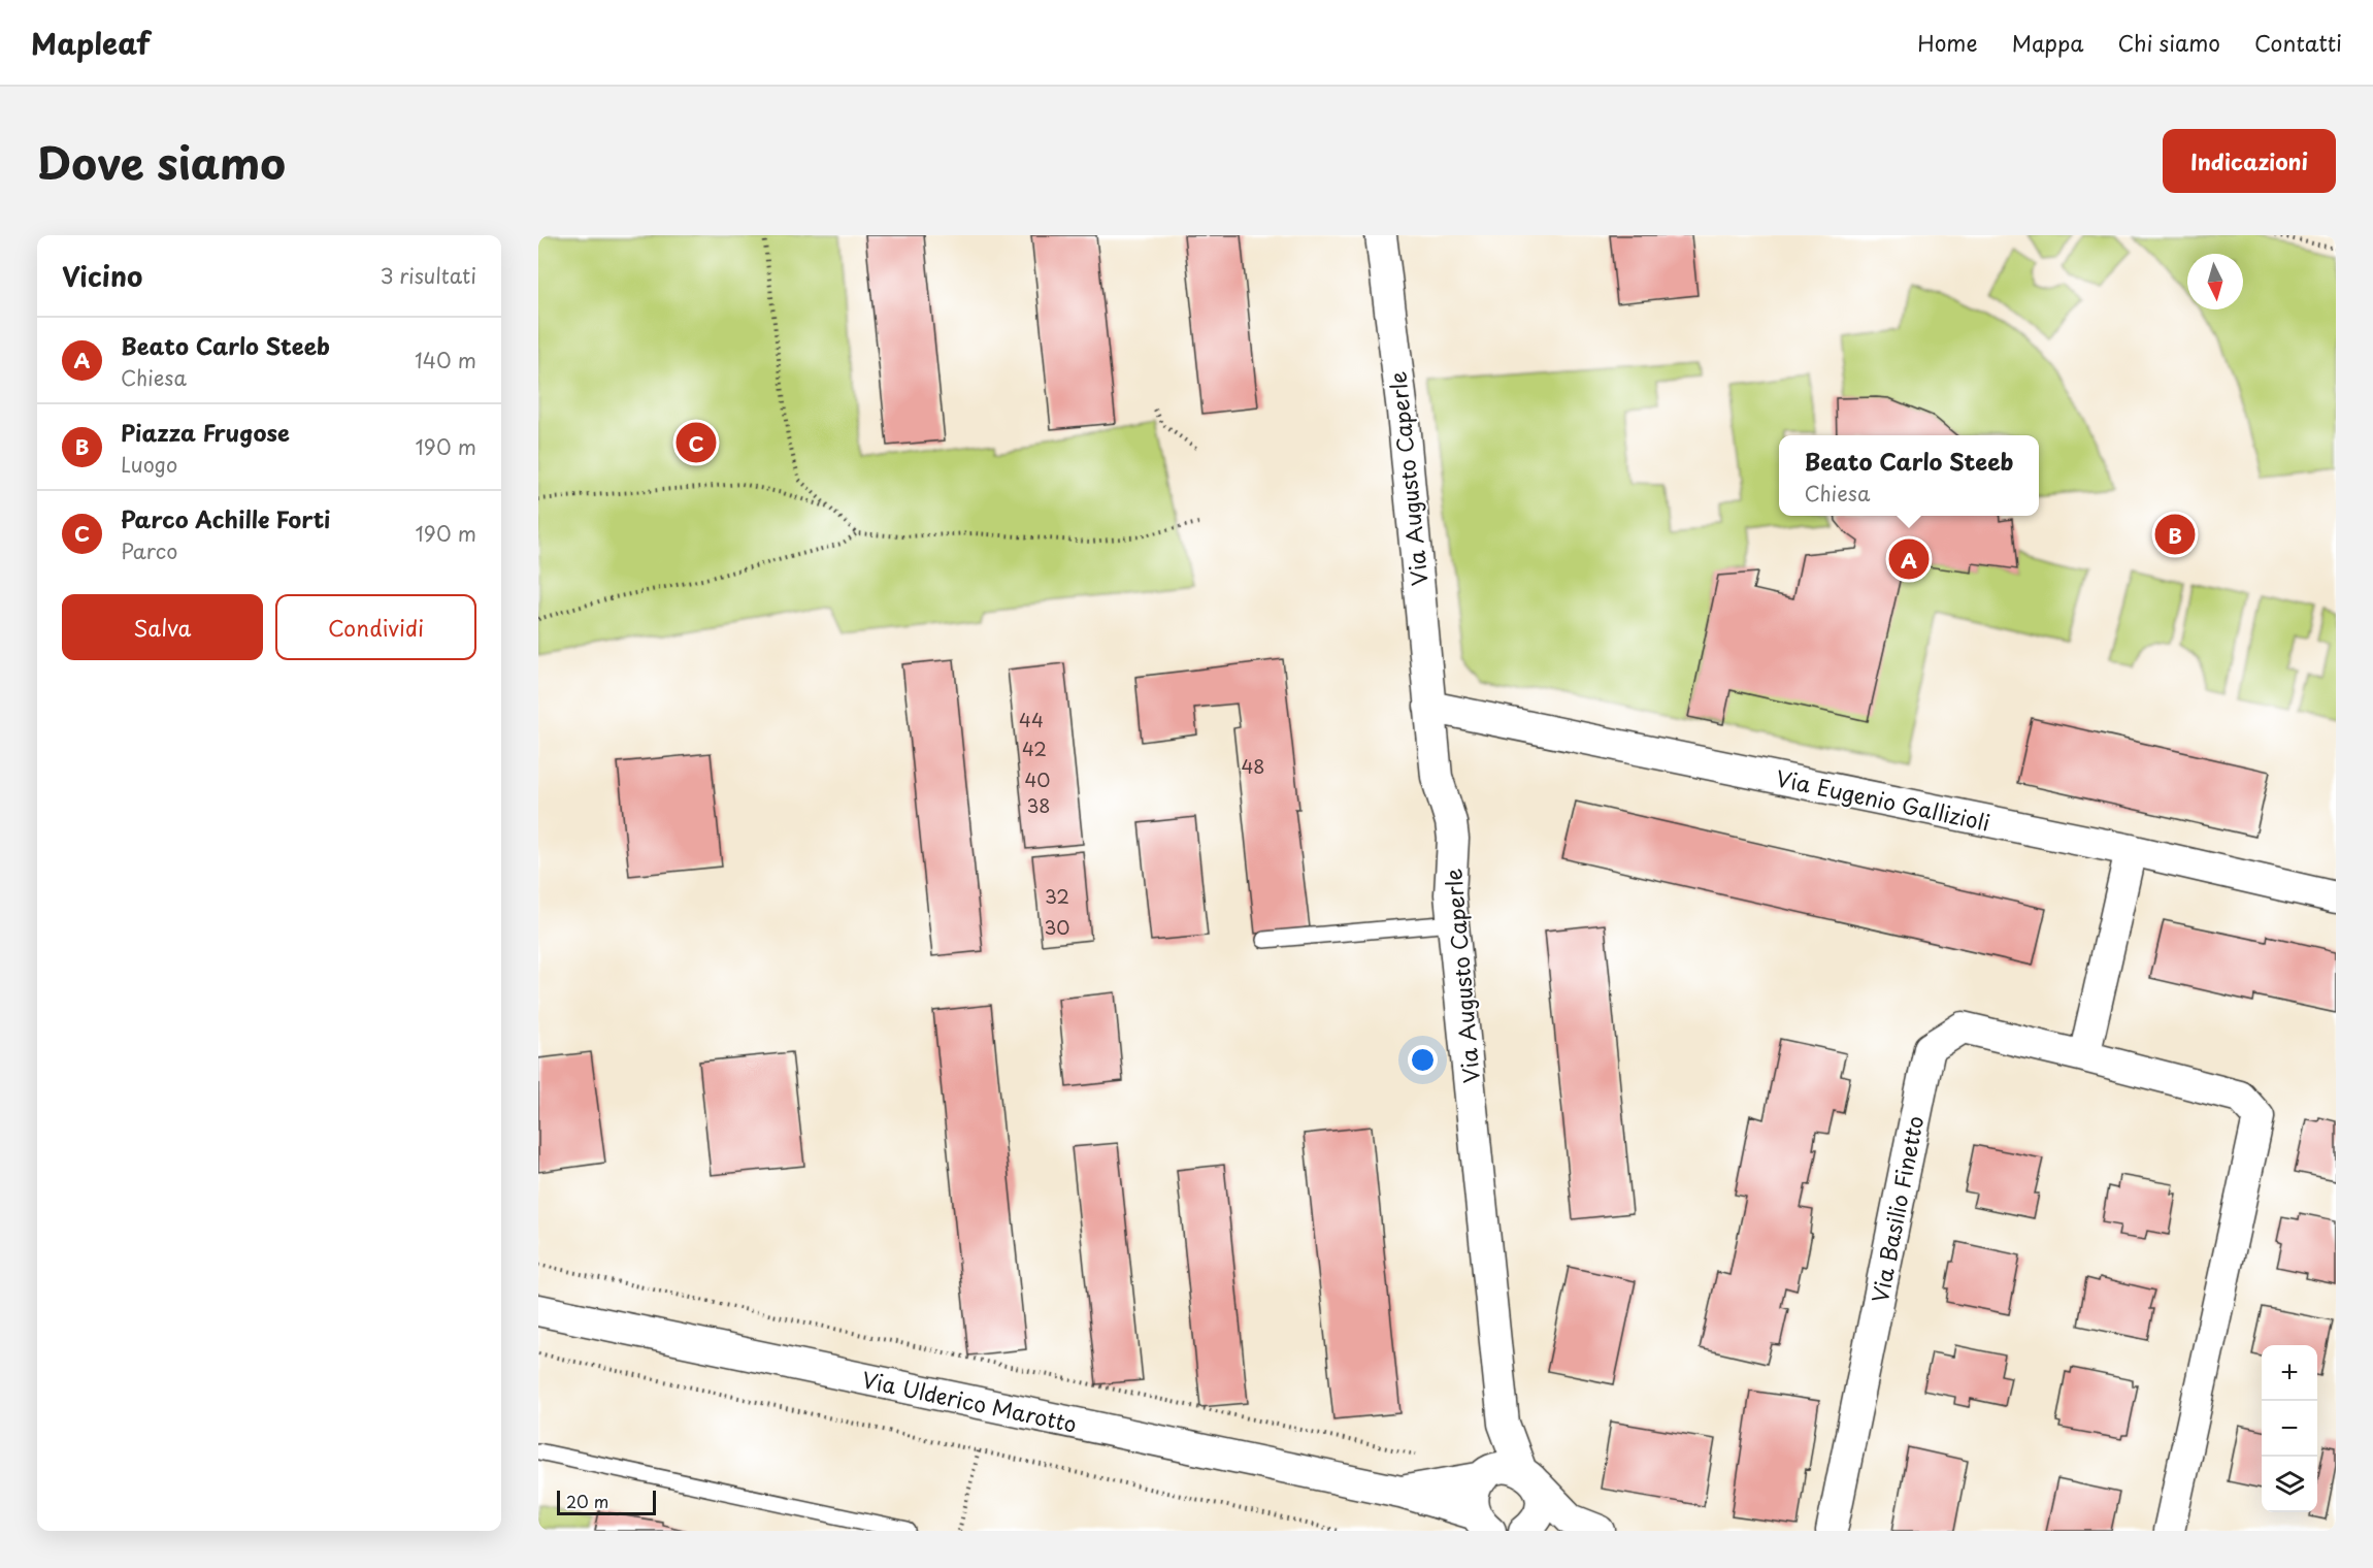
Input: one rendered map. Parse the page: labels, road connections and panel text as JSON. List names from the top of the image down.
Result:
{
  "streets": {
    "street": [
      "Via Augusto Caperle",
      "Via Eugenio Gallizioli",
      "Via Basilio Finetto",
      "Via Ulderico Marotto"
    ]
  },
  "crossings": [
    ["Via Augusto Caperle", "Via Eugenio Gallizioli"],
    ["Via Augusto Caperle", "Via Ulderico Marotto"]
  ],
  "house_numbers": [
    "44",
    "42",
    "48",
    "40",
    "38",
    "32",
    "30"
  ],
  "scale_bar": "20 m",
  "north": "bottom",
  "page": {
    "header": "Mapleaf",
    "nav": [
      "Home",
      "Mappa",
      "Chi siamo",
      "Contatti"
    ],
    "title": "Dove siamo",
    "buttons": [
      "Indicazioni",
      ["Salva", "Condividi"]
    ],
    "heading": ["Vicino", "3 risultati"],
    "list": [
      {
        "mark": "A",
        "name": "Beato Carlo Steeb",
        "note": "Chiesa",
        "value": "140 m"
      },
      {
        "mark": "B",
        "name": "Piazza Frugose",
        "note": "Luogo",
        "value": "190 m"
      },
      {
        "mark": "C",
        "name": "Parco Achille Forti",
        "note": "Parco",
        "value": "190 m"
      }
    ],
    "pins": ["C", "B", "A"],
    "popup": ["Beato Carlo Steeb", "Chiesa"],
    "map_buttons": ["+", "−"],
    "scale": "20 m"
  }
}
